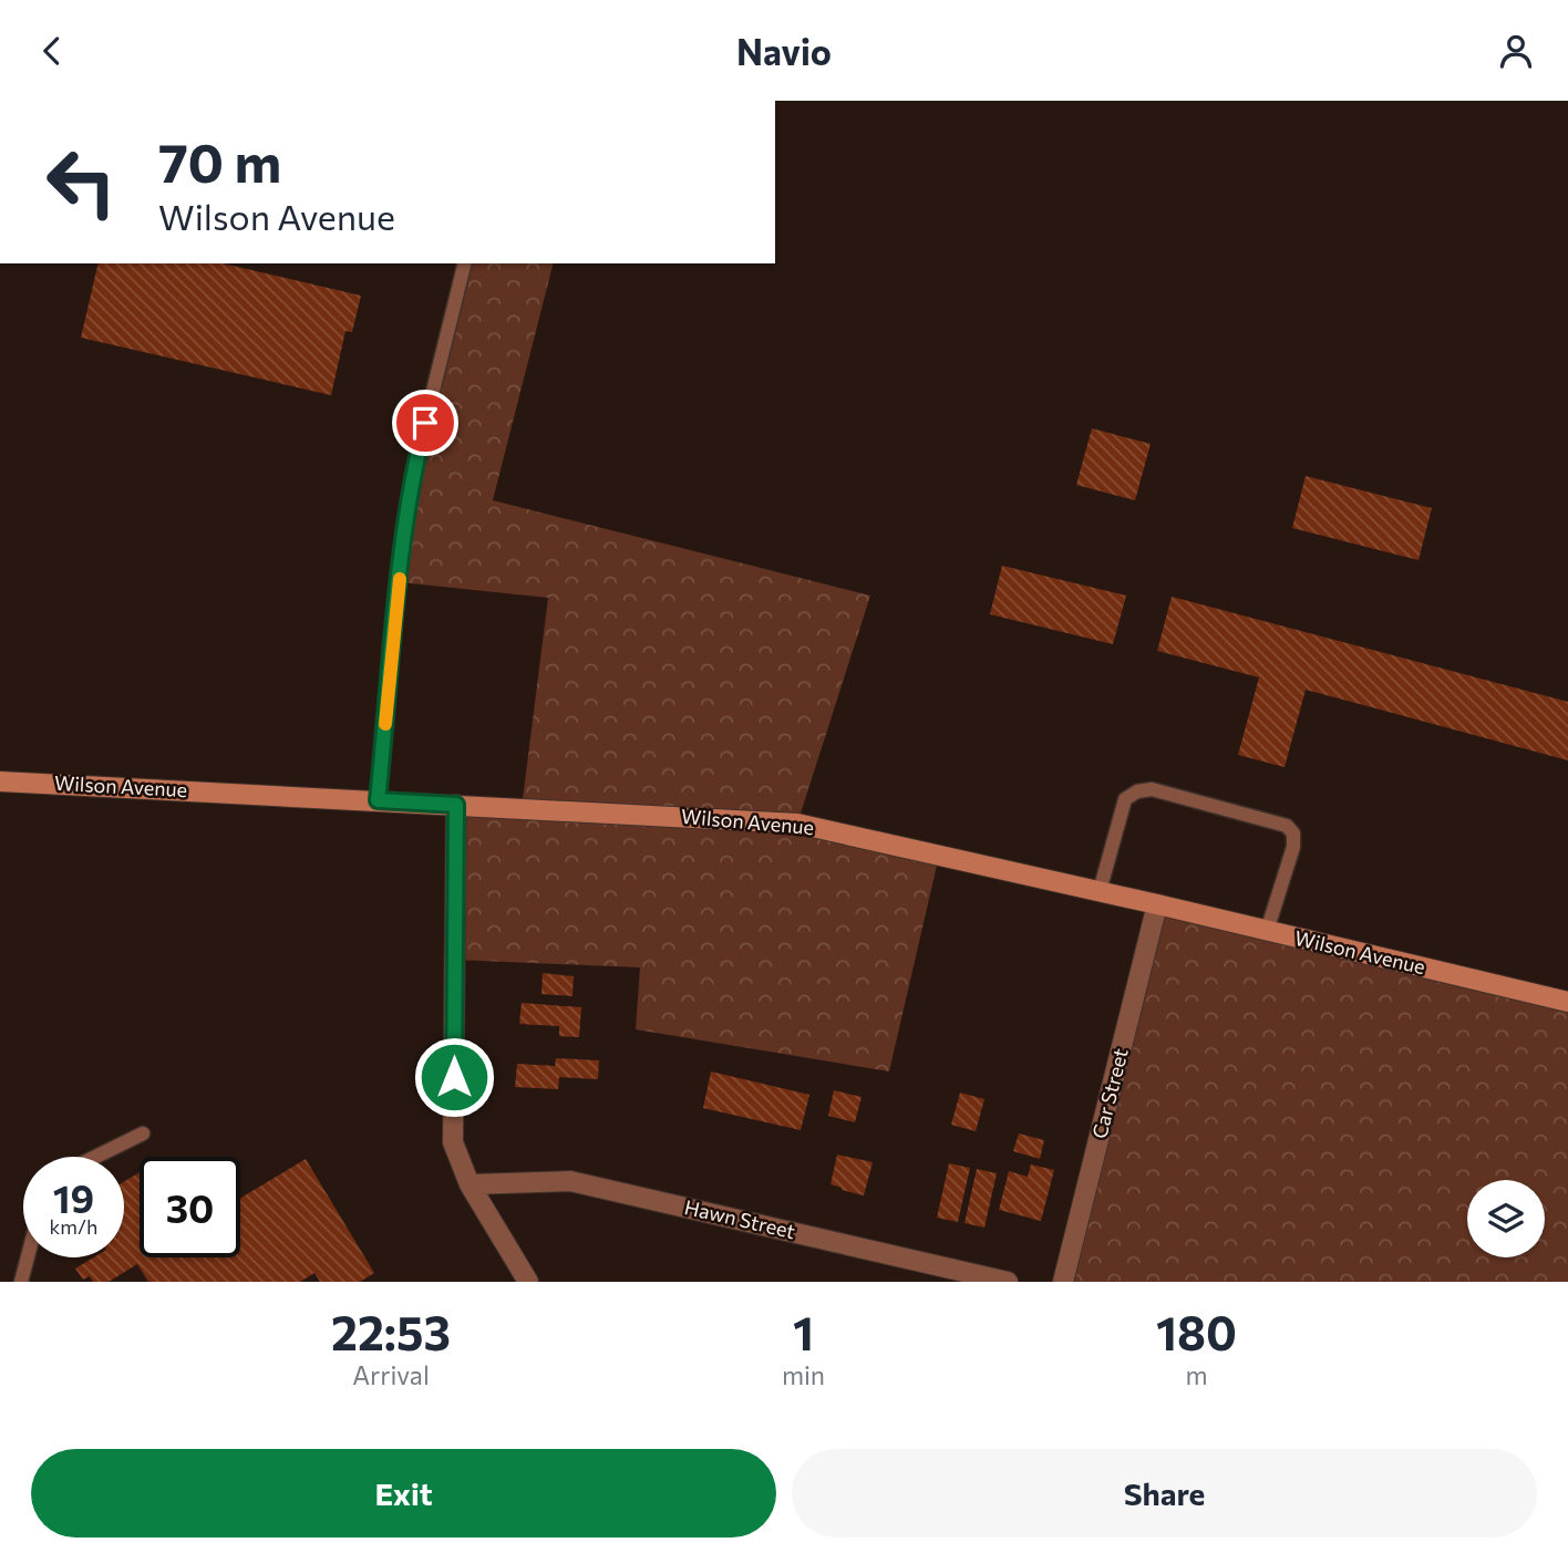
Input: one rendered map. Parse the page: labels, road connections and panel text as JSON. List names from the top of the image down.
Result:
{
  "streets": {
    "main road": ["Wilson Avenue"],
    "street": ["Car Street", "Hawn Street"]
  },
  "crossings": [
    ["Wilson Avenue", "Car Street"]
  ],
  "page": {
    "header": "Navio",
    "turn": ["70 m", "Wilson Avenue"],
    "speed": "19 km/h",
    "limit": "30",
    "eta": [
      "22:53",
      "Arrival",
      "1",
      "min",
      "180",
      "m"
    ],
    "buttons": ["Exit", "Share"]
  }
}
